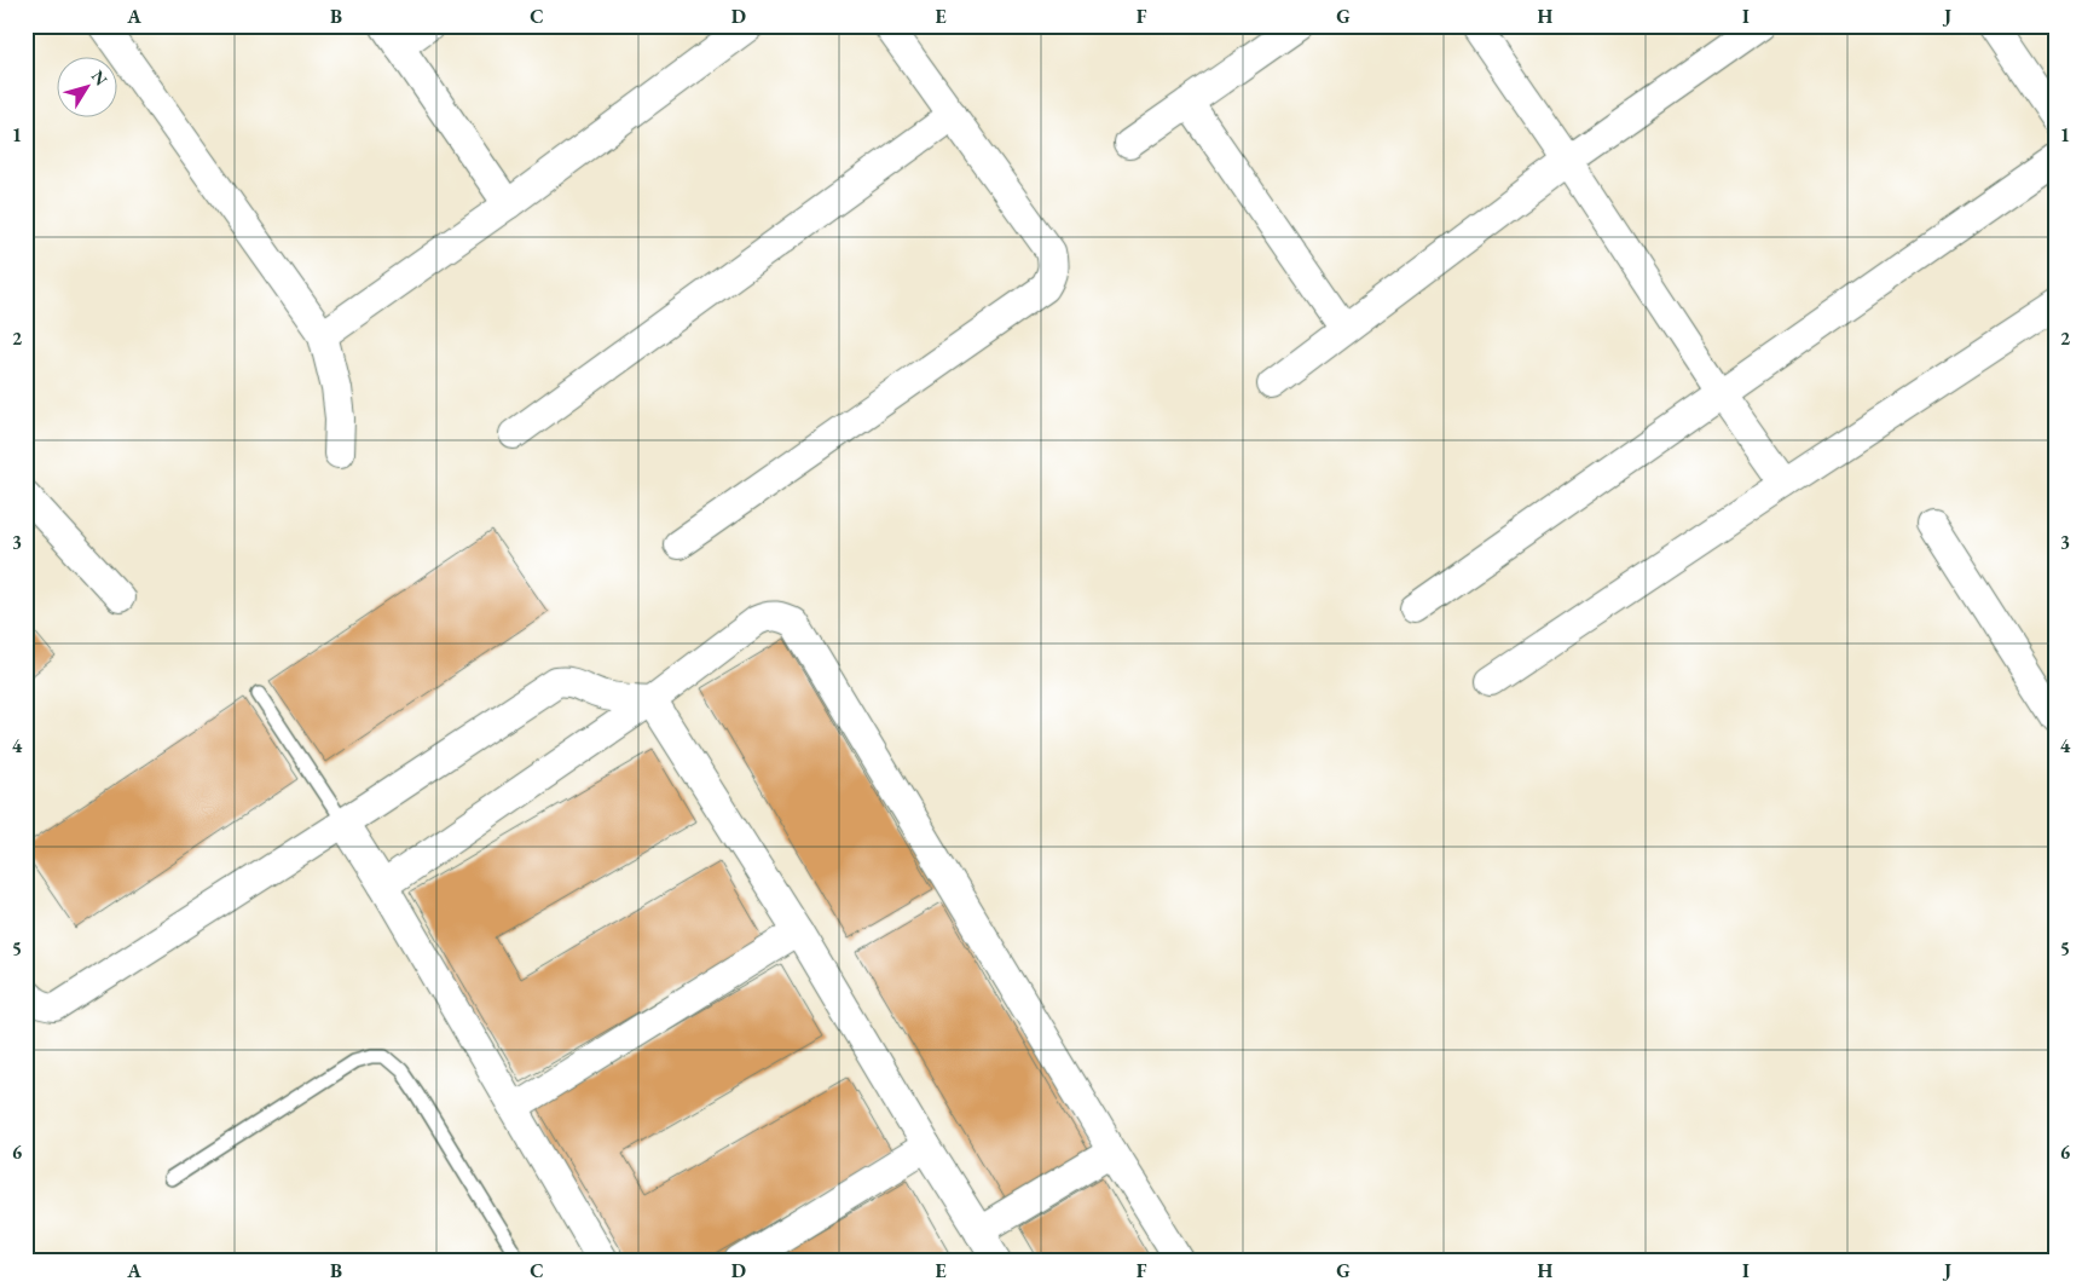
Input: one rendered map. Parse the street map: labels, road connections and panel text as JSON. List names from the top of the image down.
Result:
{
  "north": "top right",
  "grid": {
    "columns": [
      "A",
      "B",
      "C",
      "D",
      "E",
      "F",
      "G",
      "H",
      "I",
      "J"
    ],
    "rows": [
      "1",
      "2",
      "3",
      "4",
      "5",
      "6"
    ]
  }
}
